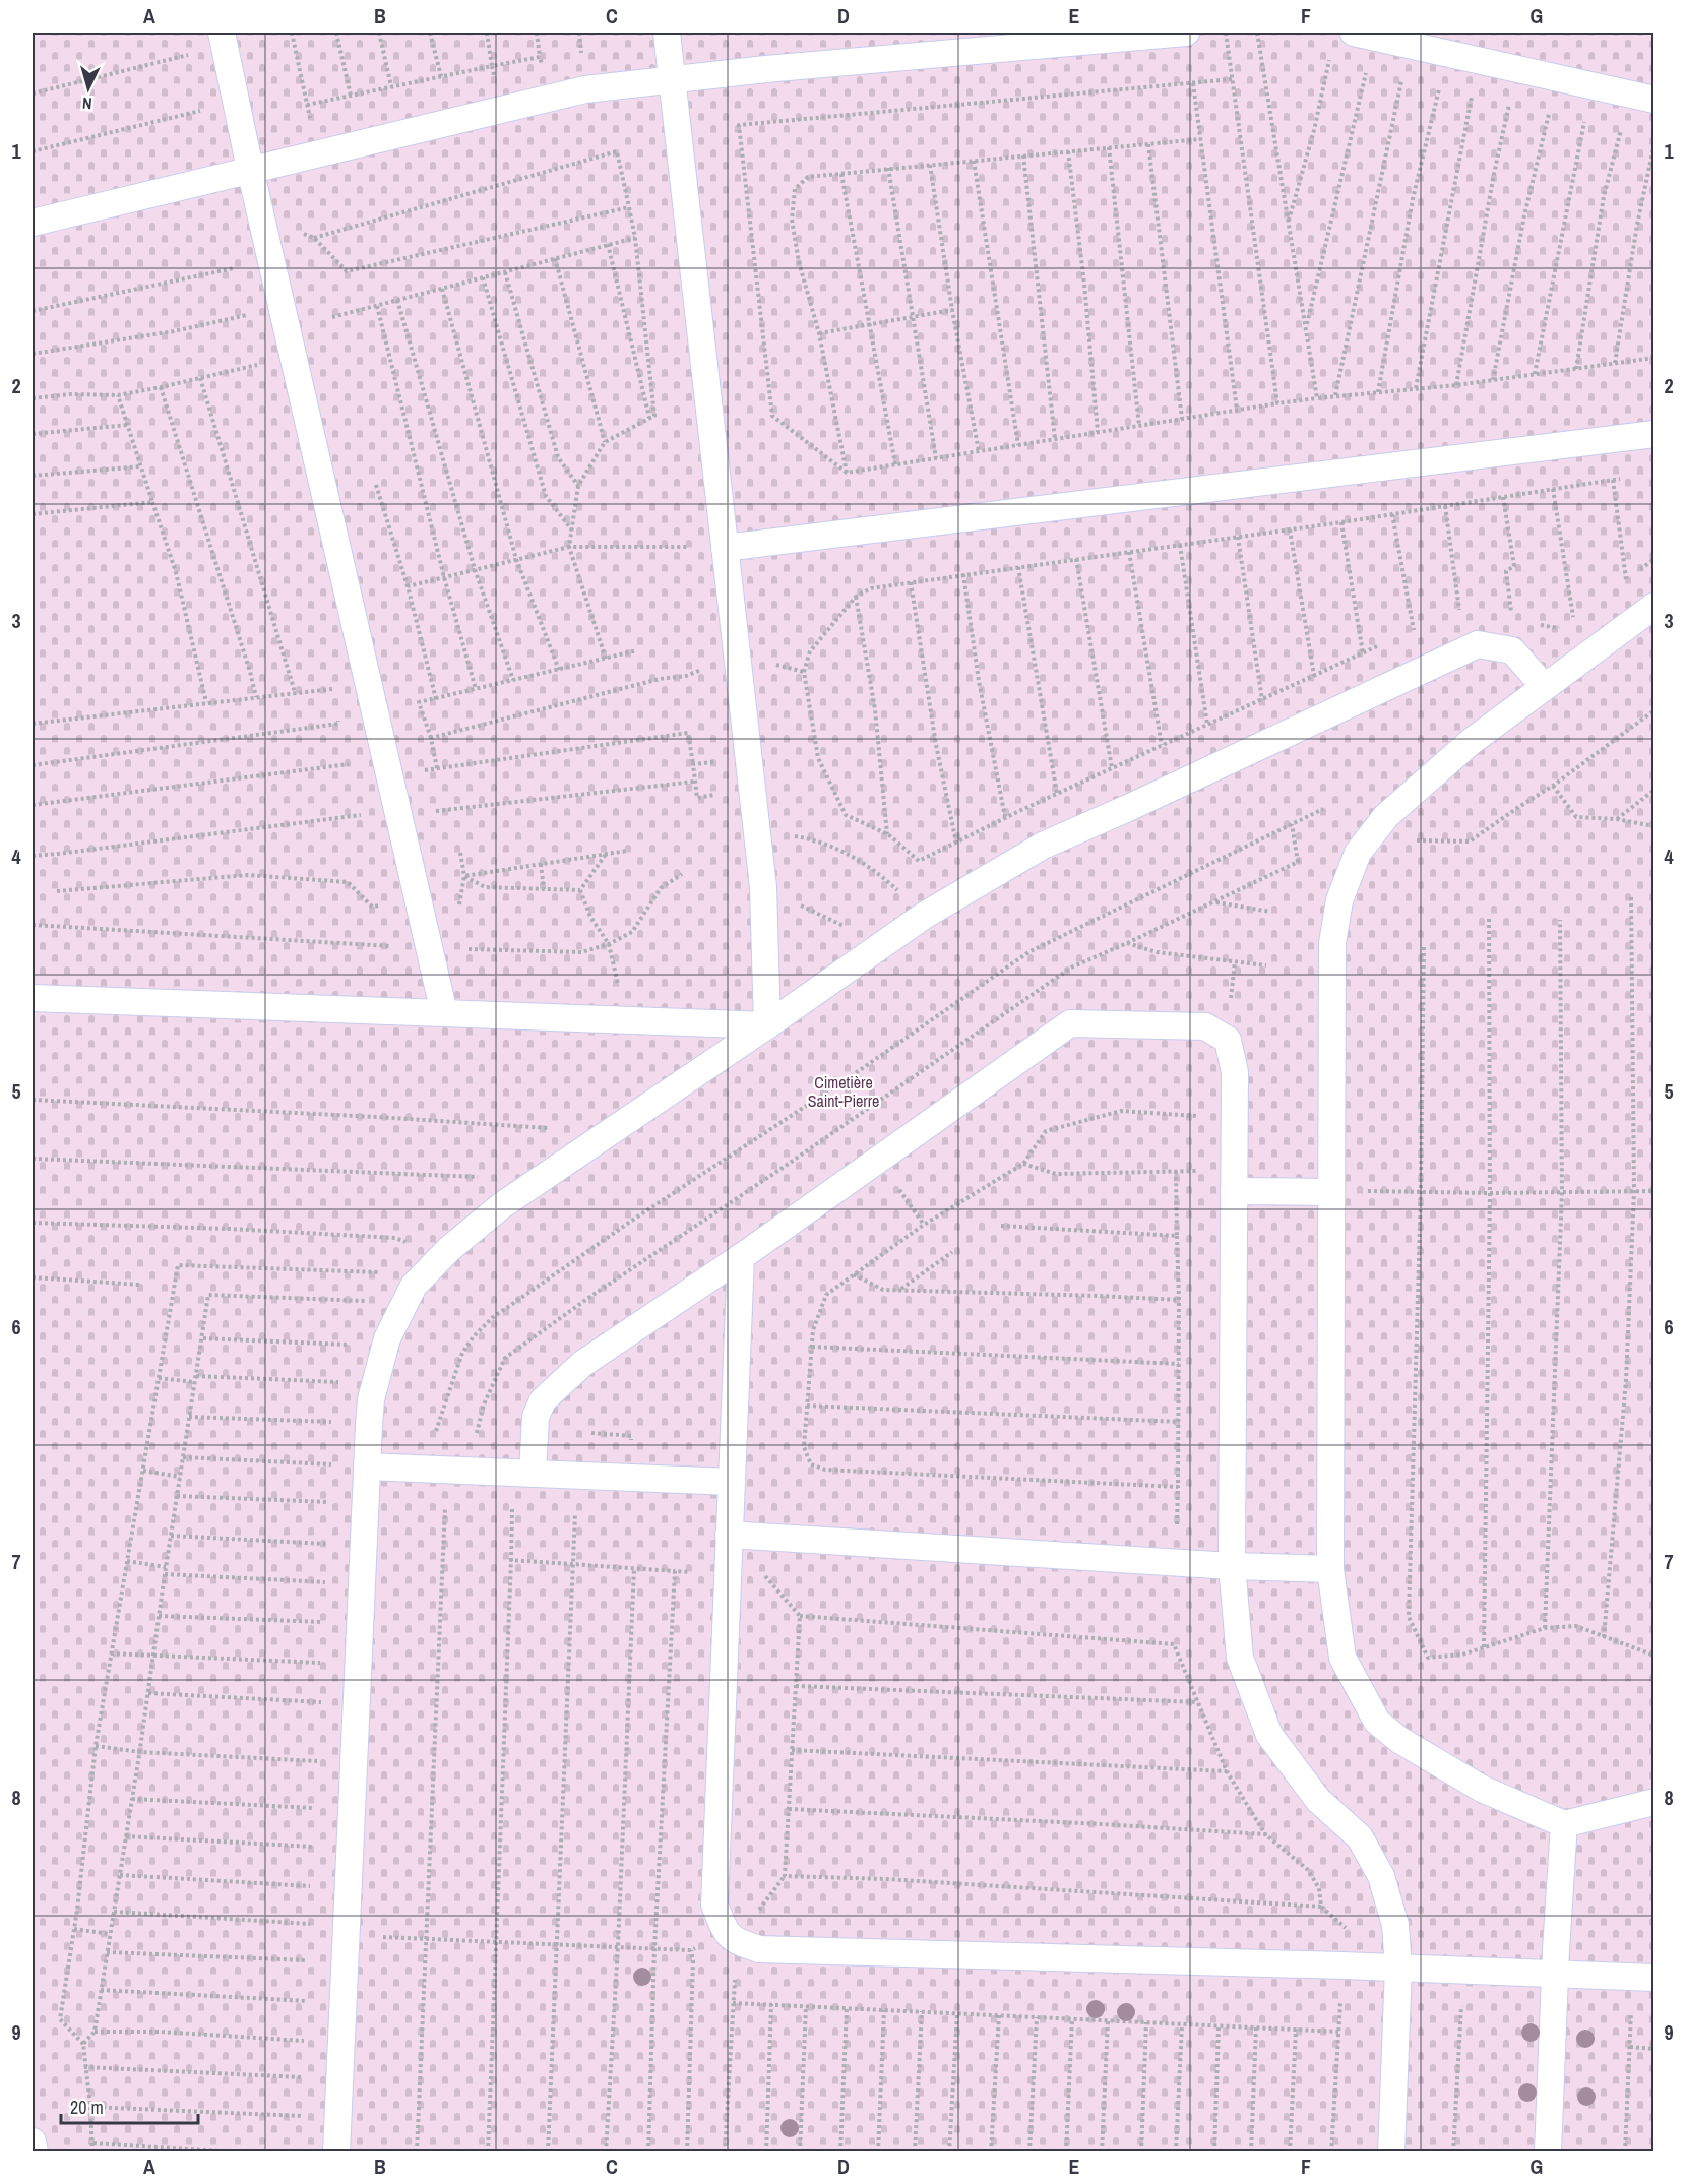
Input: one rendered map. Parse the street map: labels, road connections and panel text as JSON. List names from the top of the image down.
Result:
{
  "parks": ["Cimetière Saint-Pierre"],
  "scale_bar": "20 m",
  "north": "bottom",
  "grid": {
    "columns": [
      "A",
      "B",
      "C",
      "D",
      "E",
      "F",
      "G"
    ],
    "rows": [
      "1",
      "2",
      "3",
      "4",
      "5",
      "6",
      "7",
      "8",
      "9"
    ]
  }
}
